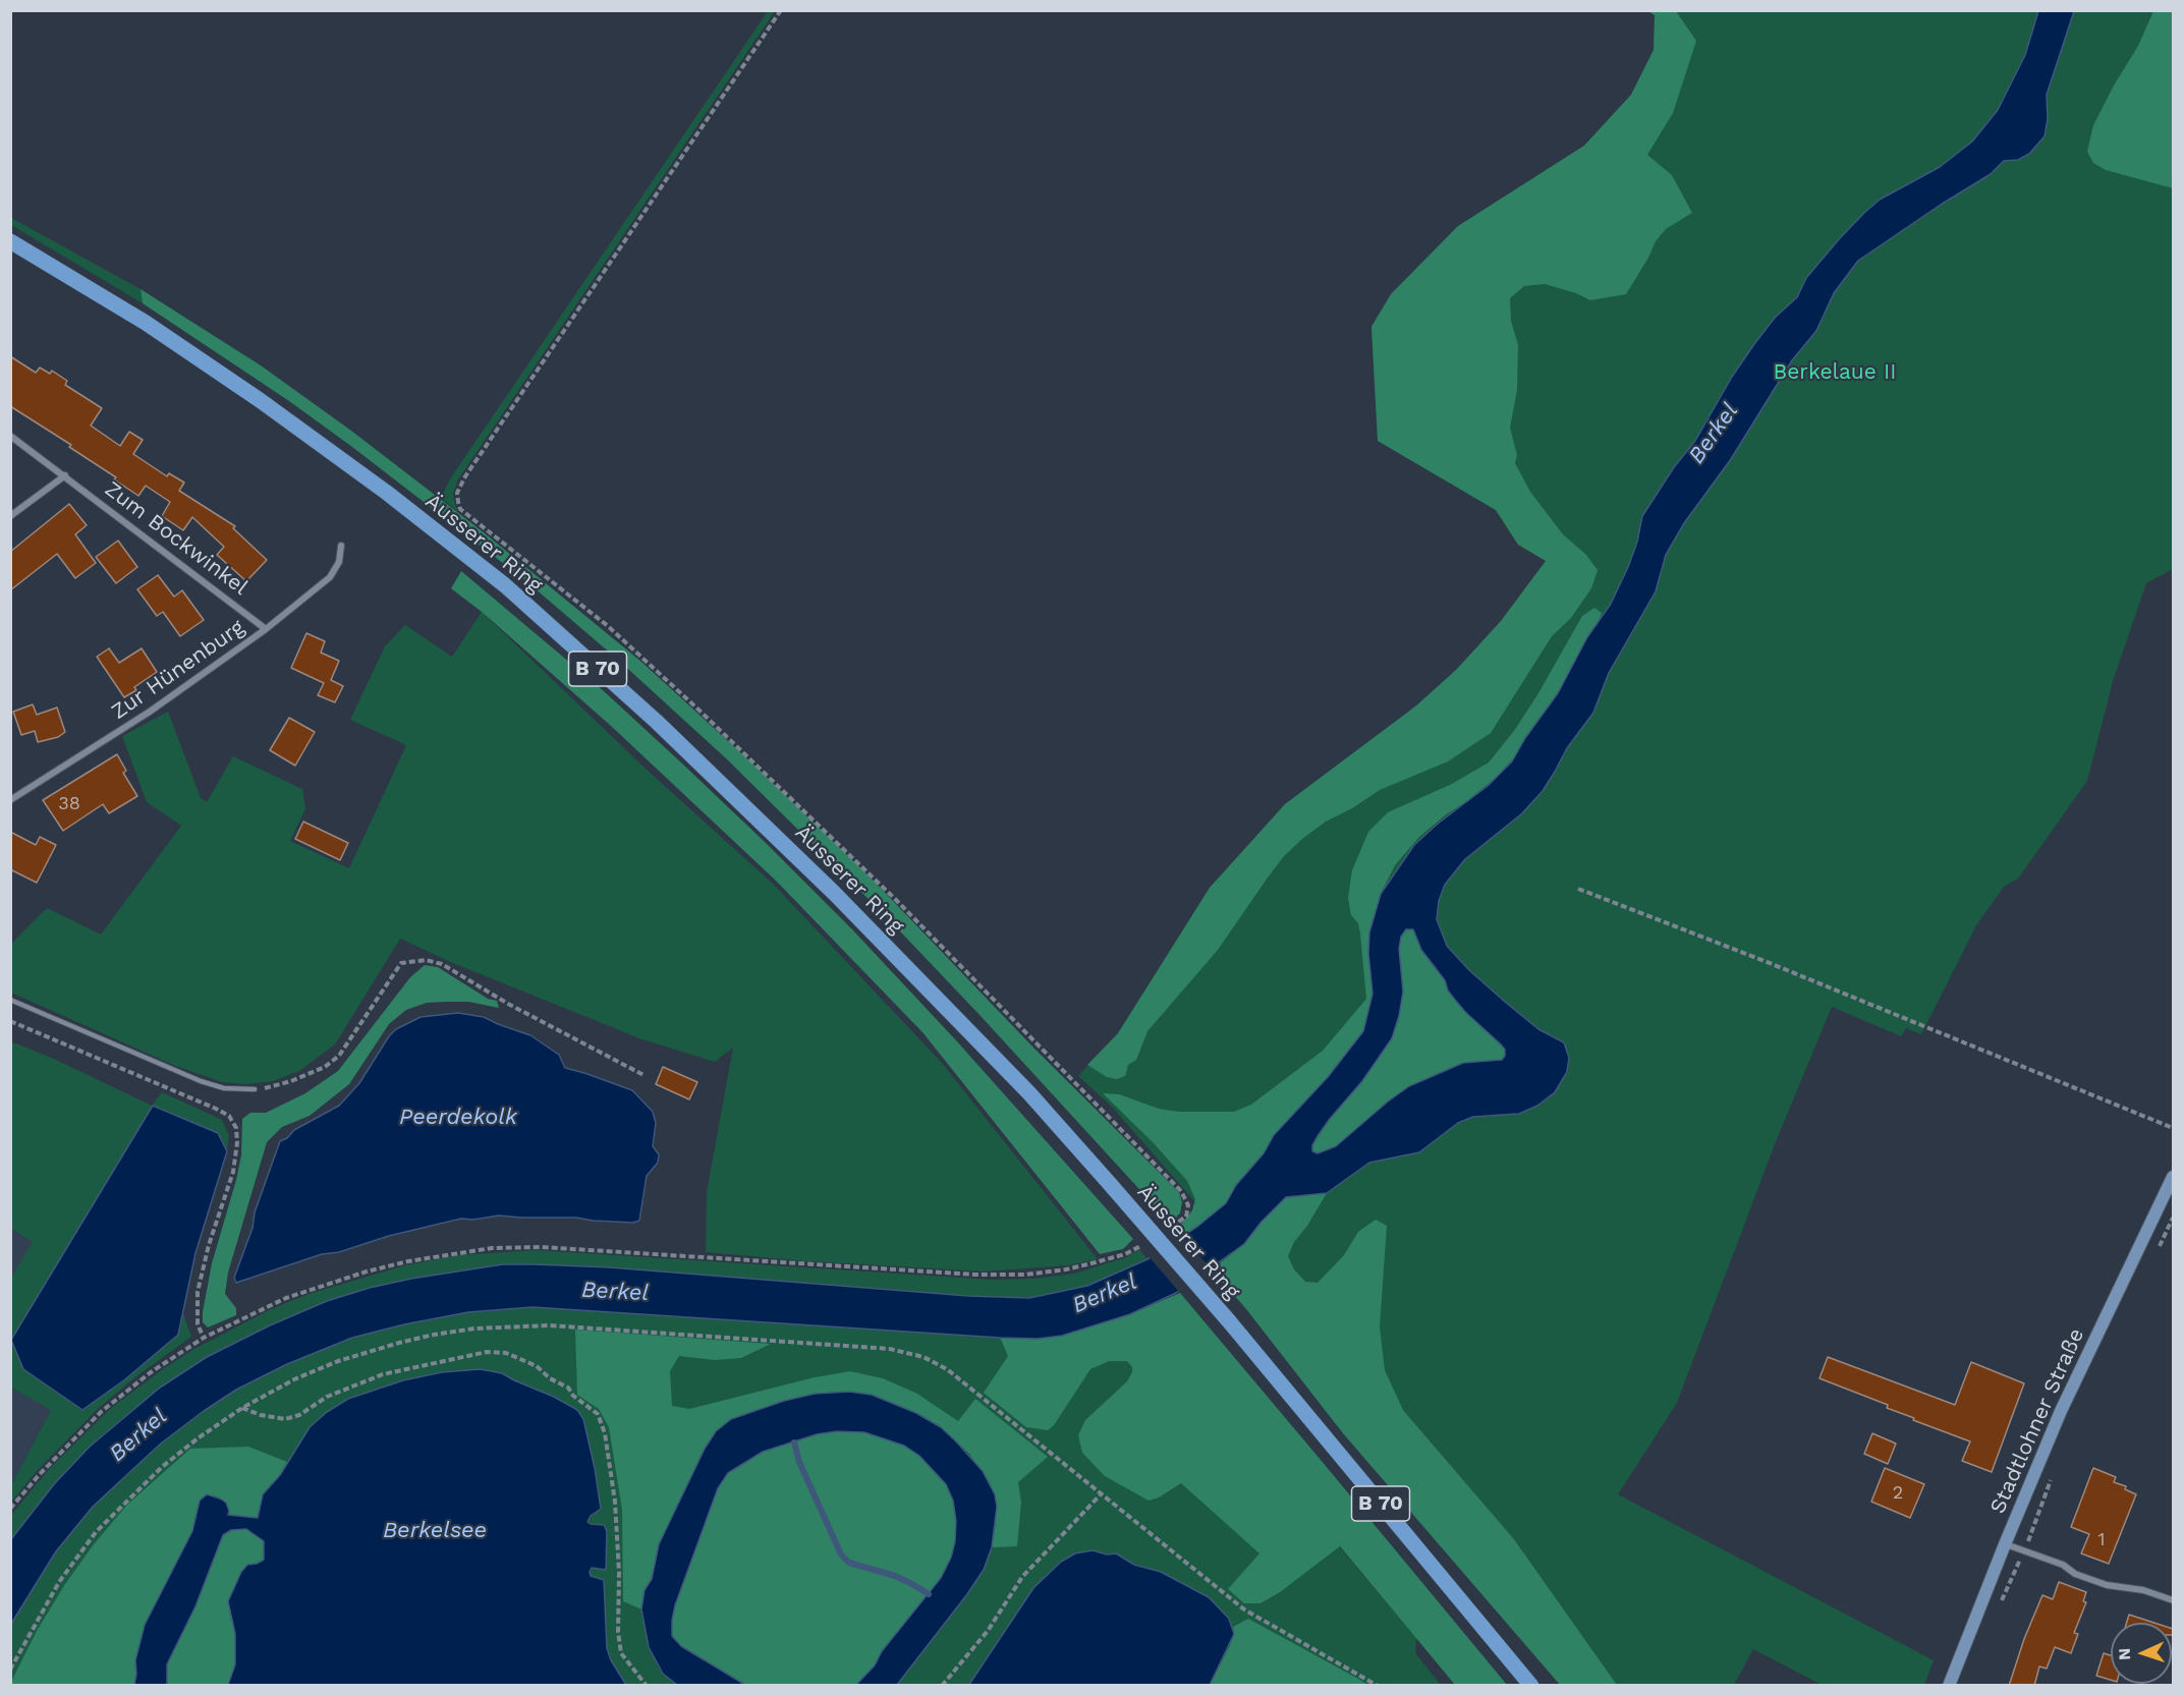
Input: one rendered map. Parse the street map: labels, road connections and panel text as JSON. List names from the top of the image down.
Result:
{
  "streets": {
    "main road": ["Äusserer Ring", "B 70"],
    "street": ["Zum Bockwinkel", "Zur Hünenburg", "Stadtlohner Straße"]
  },
  "crossings": [
    ["Zum Bockwinkel", "Zur Hünenburg"]
  ],
  "water": ["Berkel", "Peerdekolk", "Berkelsee"],
  "parks": ["Berkelaue II"],
  "house_numbers": ["38", "2", "1"],
  "north": "left"
}
